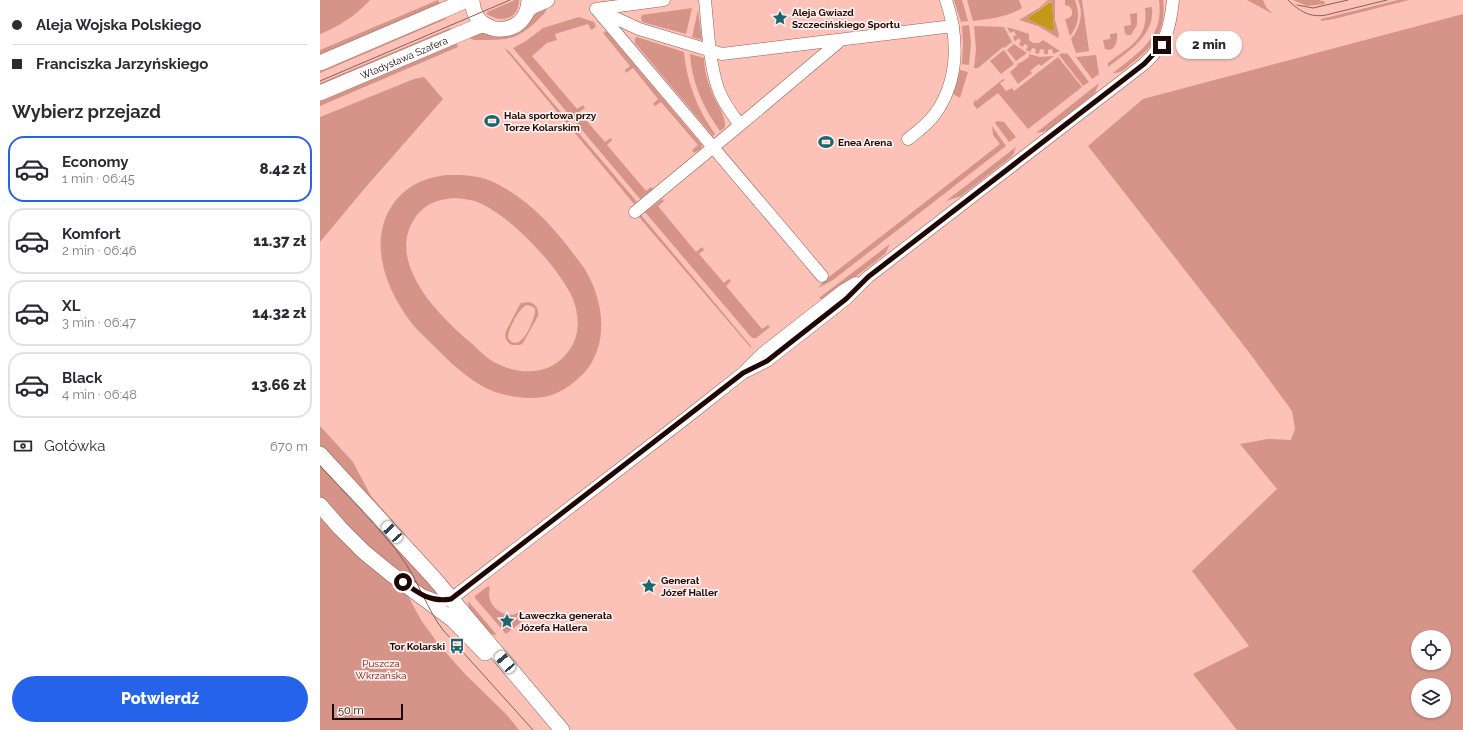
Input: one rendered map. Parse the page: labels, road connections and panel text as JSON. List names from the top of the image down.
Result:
{
  "streets": {
    "main road": ["Władysława Szafera"]
  },
  "parks": ["Puszcza Wkrzańska"],
  "places": {
    "place": ["Aleja Gwiazd Szczecińskiego Sportu", "Generał Józef Haller", "Ławeczka generała Józefa Hallera"],
    "sports": ["Hala sportowa przy Torze Kolarskim", "Enea Arena"],
    "bus stop": ["Tor Kolarski"]
  },
  "scale_bar": "50 m",
  "page": {
    "banner": ["Aleja Wojska Polskiego", "Franciszka Jarzyńskiego"],
    "bubble": "2 min",
    "heading": "Wybierz przejazd",
    "list": [
      {
        "name": "Economy",
        "note": "1 min · 06:45",
        "value": "8.42 zł"
      },
      {
        "name": "Komfort",
        "note": "2 min · 06:46",
        "value": "11.37 zł"
      },
      {
        "name": "XL",
        "note": "3 min · 06:47",
        "value": "14.32 zł"
      },
      {
        "name": "Black",
        "note": "4 min · 06:48",
        "value": "13.66 zł"
      }
    ],
    "pay": ["Gotówka", "670 m"],
    "buttons": "Potwierdź",
    "scale": "50 m"
  }
}
